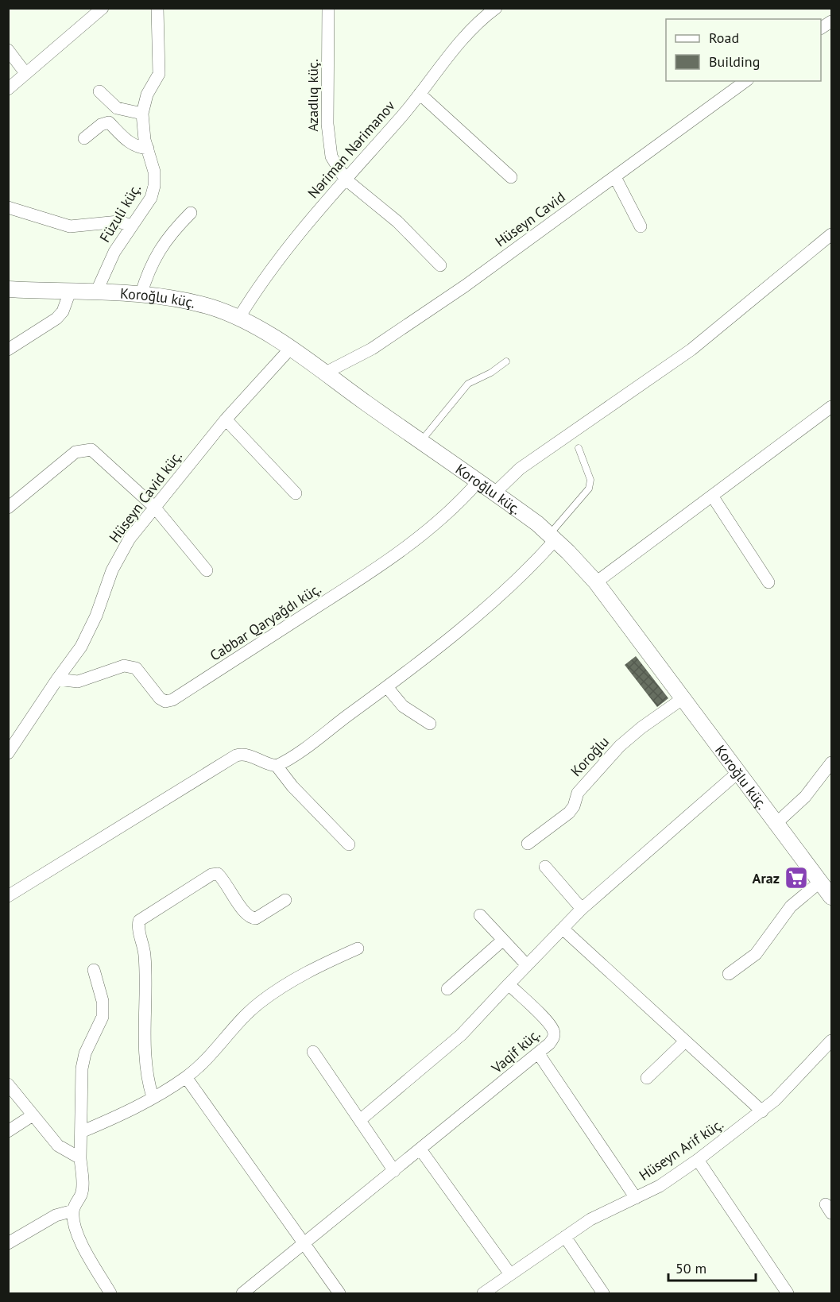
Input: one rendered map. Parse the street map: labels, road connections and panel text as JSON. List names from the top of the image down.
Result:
{
  "streets": {
    "street": [
      "Azadlıq küç.",
      "Nəriman Nərimanov",
      "Füzuli küç.",
      "Hüseyn Cavid",
      "Koroğlu küç.",
      "Hüseyn Cavid küç.",
      "Cabbar Qaryağdı küç.",
      "Koroğlu",
      "Vaqif küç.",
      "Hüseyn Arif küç."
    ]
  },
  "crossings": [
    ["Azadlıq küç.", "Nəriman Nərimanov"],
    ["Nəriman Nərimanov", "Koroğlu küç."],
    ["Füzuli küç.", "Koroğlu küç."],
    ["Hüseyn Cavid", "Koroğlu küç."],
    ["Koroğlu küç.", "Hüseyn Cavid küç."],
    ["Koroğlu küç.", "Cabbar Qaryağdı küç."],
    ["Koroğlu küç.", "Koroğlu"],
    ["Hüseyn Cavid küç.", "Cabbar Qaryağdı küç."]
  ],
  "places": {
    "supermarket": ["Araz"]
  },
  "legend": ["Road", "Building"],
  "scale_bar": "50 m"
}
